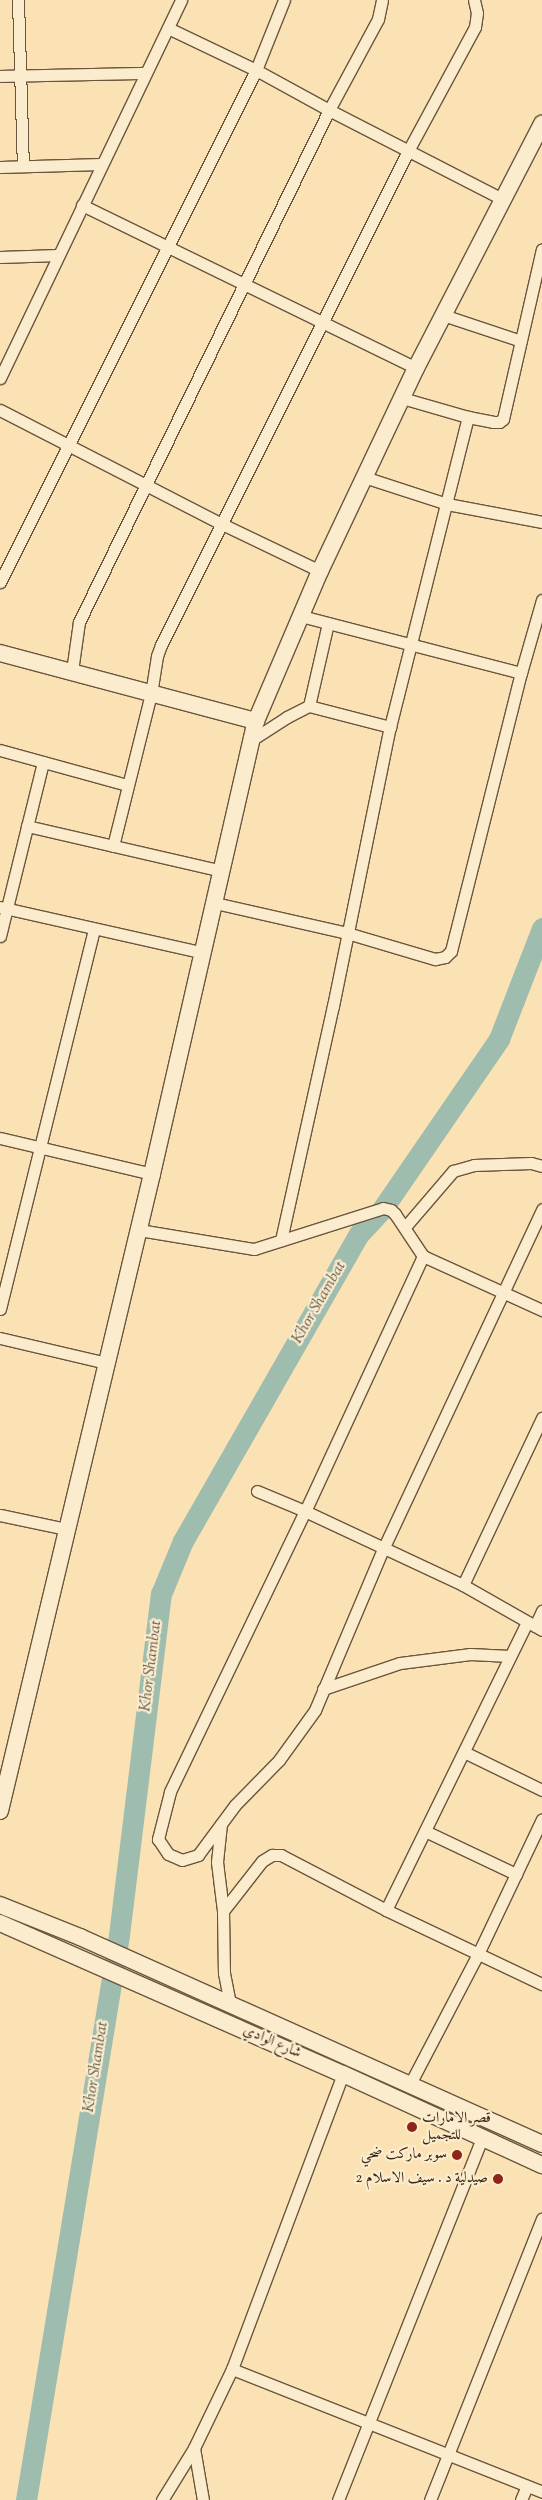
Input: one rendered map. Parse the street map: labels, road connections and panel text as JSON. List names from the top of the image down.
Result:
{
  "streets": {
    "street": ["شارع الوادي"]
  },
  "water": ["Khor Shambat"],
  "places": ["قصر الامارات للتجميل", "سوبر ماركت ضحي", "صيدلية د . سيف الاسلام 2"]
}
